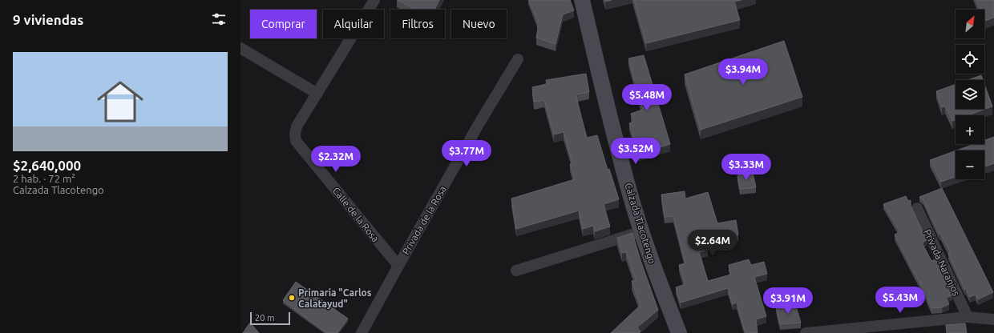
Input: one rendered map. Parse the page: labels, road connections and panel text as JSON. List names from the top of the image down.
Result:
{
  "streets": {
    "street": [
      "Calle de la Rosa",
      "Privada de la Rosa",
      "Calzada Tlacotengo",
      "Privada Naranjos"
    ]
  },
  "crossings": [
    ["Calle de la Rosa", "Privada de la Rosa"]
  ],
  "places": ["Primaria \"Carlos Calatayud\""],
  "scale_bar": "20 m",
  "north": "top right",
  "page": {
    "heading": "9 viviendas",
    "map_buttons": ["+", "−"],
    "chip": [
      "Comprar",
      "Alquilar",
      "Filtros",
      "Nuevo"
    ],
    "list": [
      {
        "name": "$2,640,000",
        "note": "2 hab. · 72 m² · Calzada Tlacotengo"
      }
    ],
    "price": [
      "$3.94M",
      "$5.48M",
      "$3.52M",
      "$3.77M",
      "$2.32M",
      "$3.33M",
      "$2.64M",
      "$5.43M",
      "$3.91M"
    ],
    "scale": "20 m"
  }
}
